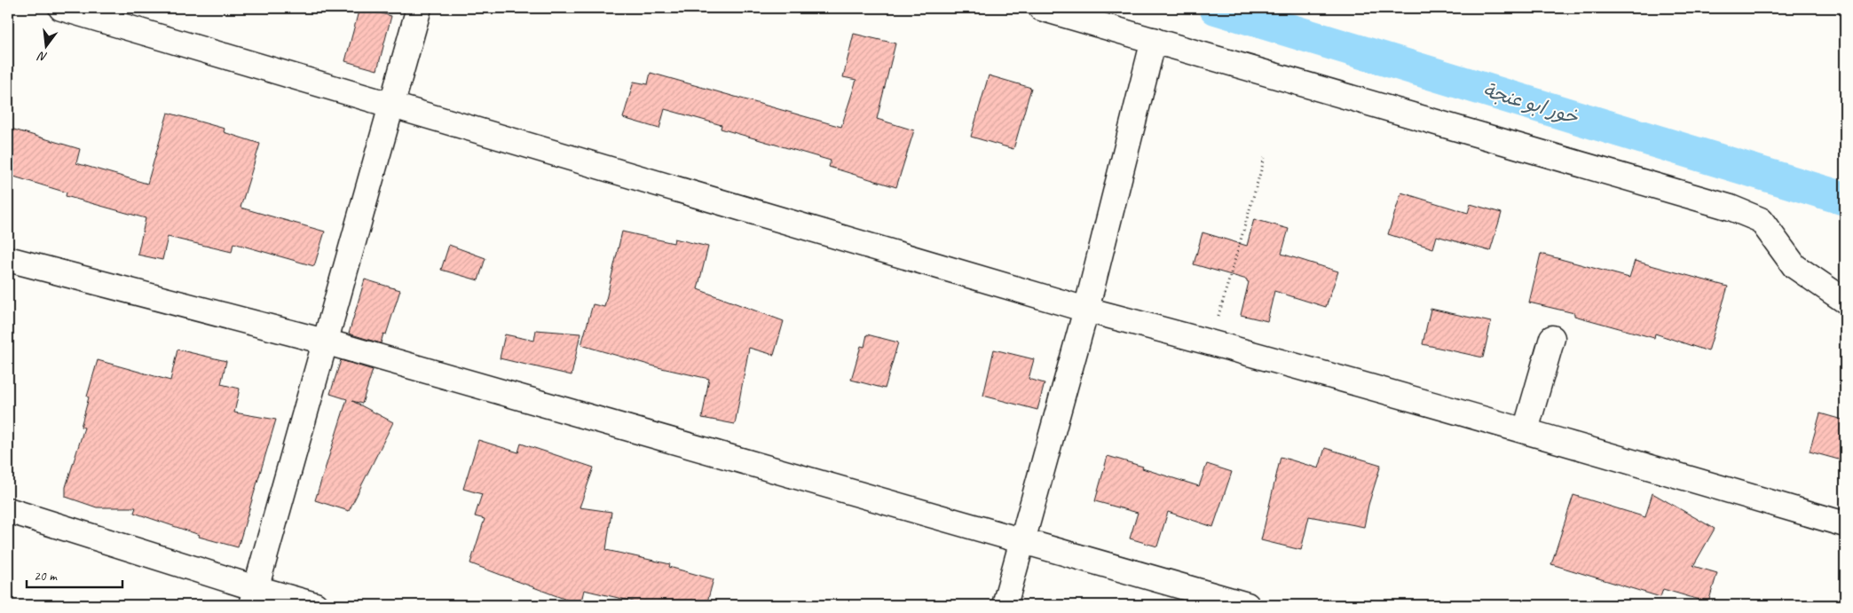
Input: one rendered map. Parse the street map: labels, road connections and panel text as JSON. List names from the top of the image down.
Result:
{
  "water": ["خور ابو عنجة"],
  "scale_bar": "20 m",
  "north": "bottom"
}
